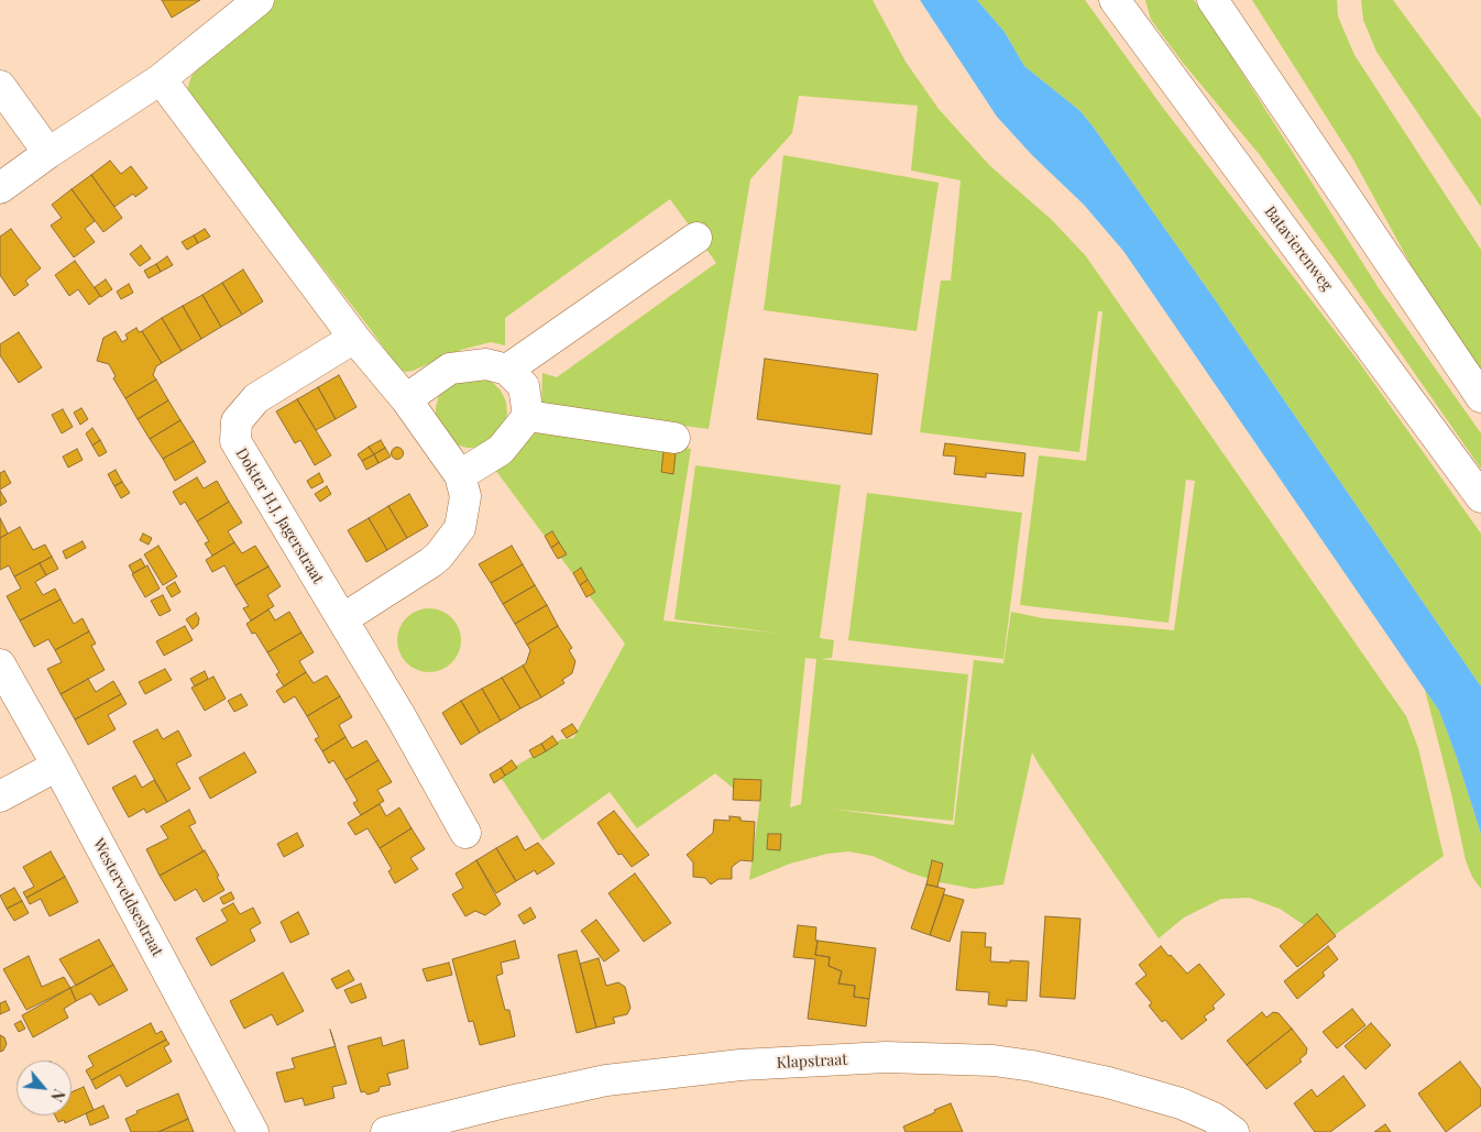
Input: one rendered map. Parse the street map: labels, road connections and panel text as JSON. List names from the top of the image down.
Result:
{
  "streets": {
    "street": [
      "Batavierenweg",
      "Dokter H.J. Jagerstraat",
      "Westerveldsestraat",
      "Klapstraat"
    ]
  },
  "north": "bottom right"
}
